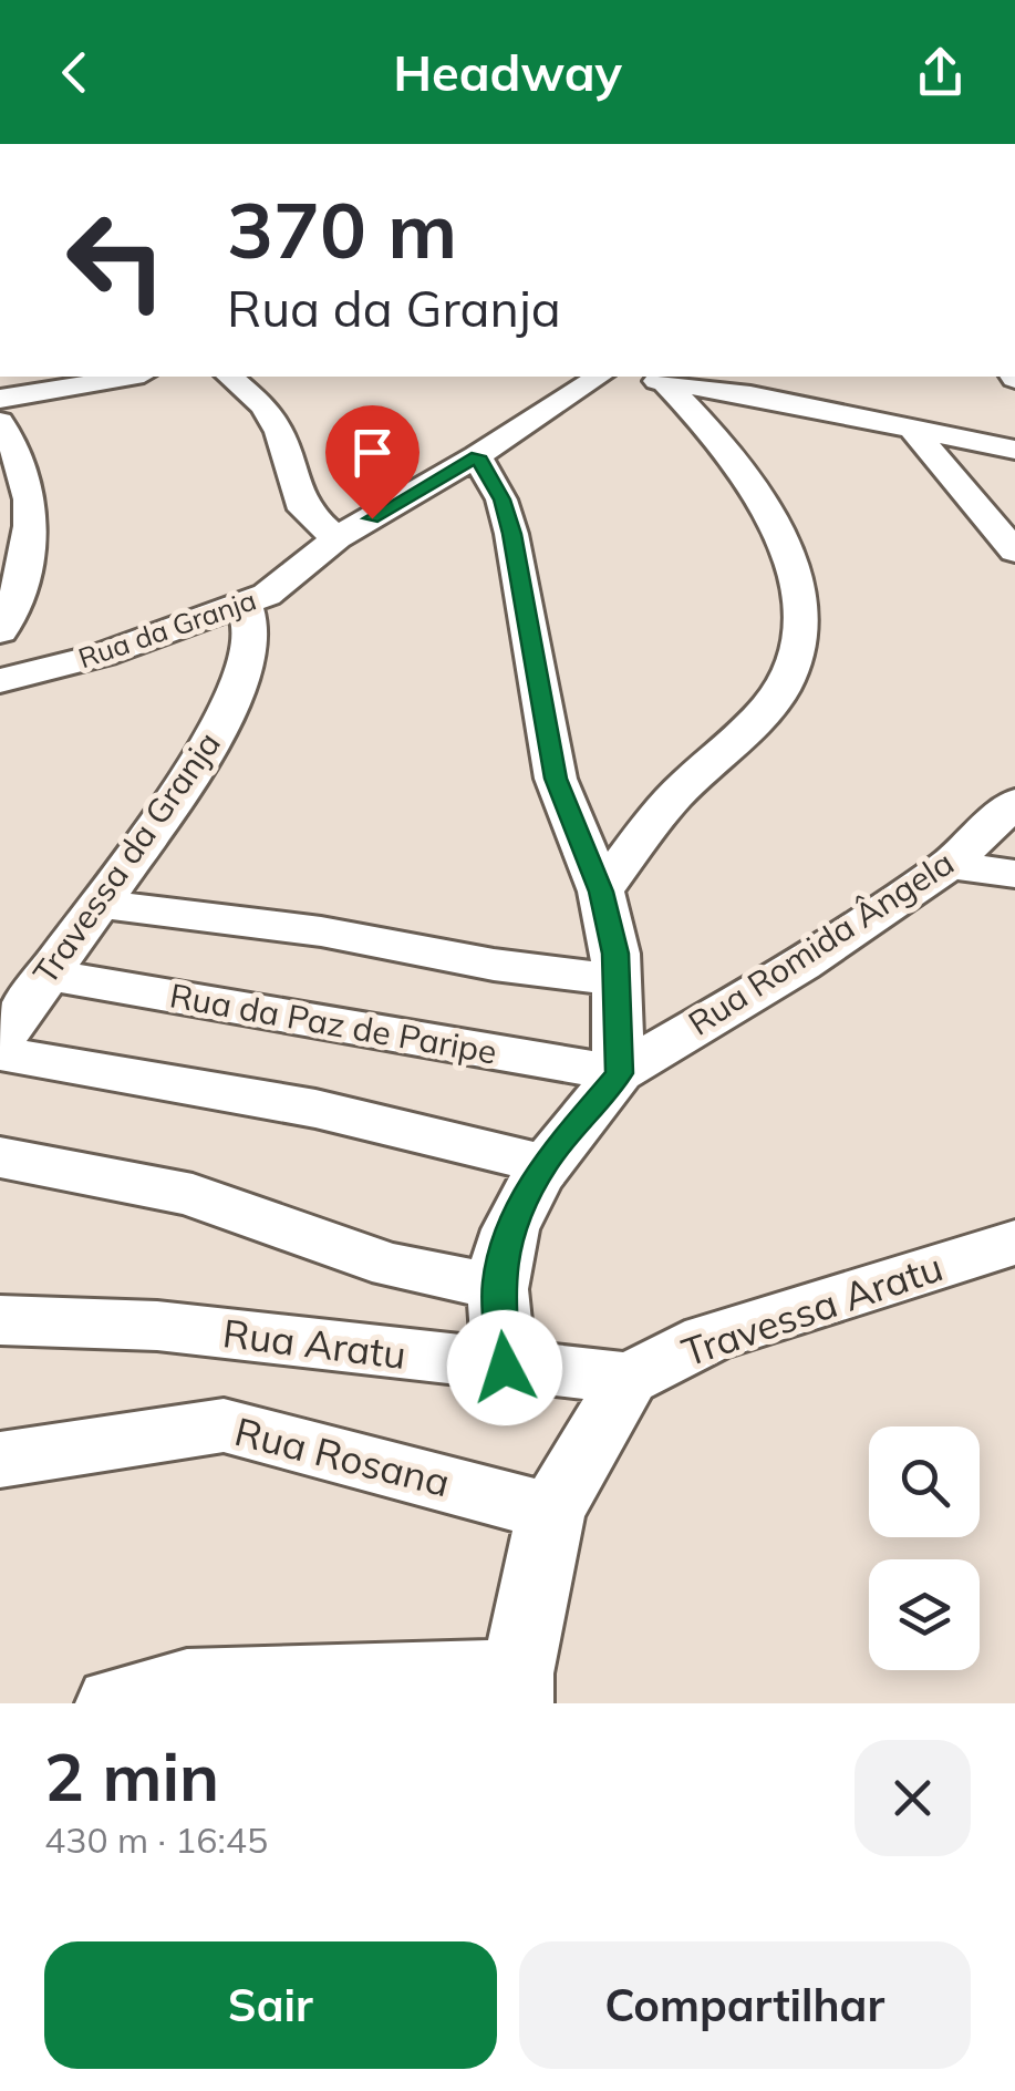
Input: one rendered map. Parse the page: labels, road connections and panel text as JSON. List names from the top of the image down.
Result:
{
  "streets": {
    "street": [
      "Rua da Granja",
      "Travessa da Granja",
      "Rua Romida Ângela",
      "Rua da Paz de Paripe",
      "Travessa Aratu",
      "Rua Aratu",
      "Rua Rosana"
    ]
  },
  "crossings": [
    ["Rua da Granja", "Travessa da Granja"],
    ["Travessa da Granja", "Rua da Paz de Paripe"],
    ["Rua Romida Ângela", "Rua da Paz de Paripe"],
    ["Rua Romida Ângela", "Rua Aratu"],
    ["Travessa Aratu", "Rua Aratu"]
  ],
  "page": {
    "header": "Headway",
    "turn": ["370 m", "Rua da Granja"],
    "heading": ["2 min", "430 m · 16:45"],
    "buttons": ["Sair", "Compartilhar"]
  }
}
